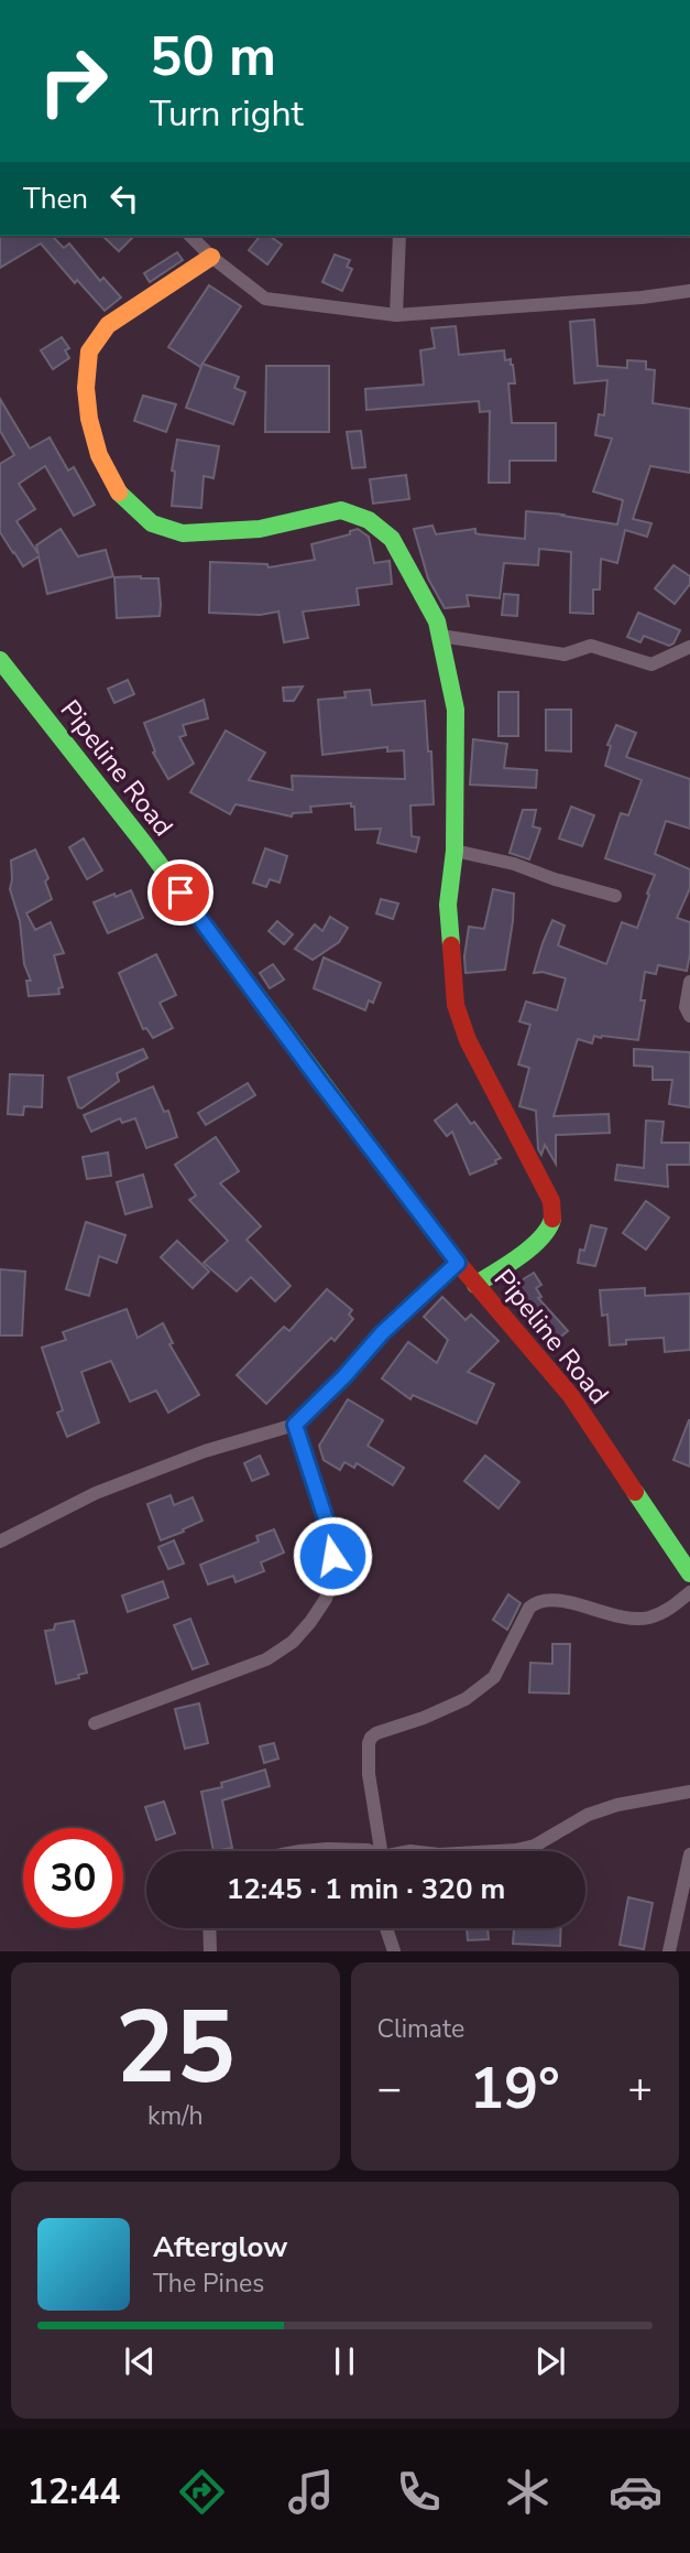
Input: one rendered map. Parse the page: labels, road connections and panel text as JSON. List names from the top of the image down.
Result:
{
  "streets": {
    "street": ["Pipeline Road"]
  },
  "page": {
    "turn": ["50 m", "Turn right"],
    "then": "Then",
    "limit": "30",
    "trip": "12:45 · 1 min · 320 m",
    "tile": [
      ["25", "km/h"],
      "Climate"
    ],
    "heat": ["−", "19°", "+"],
    "song": ["Afterglow", "The Pines"],
    "tabs": "12:44"
  }
}
